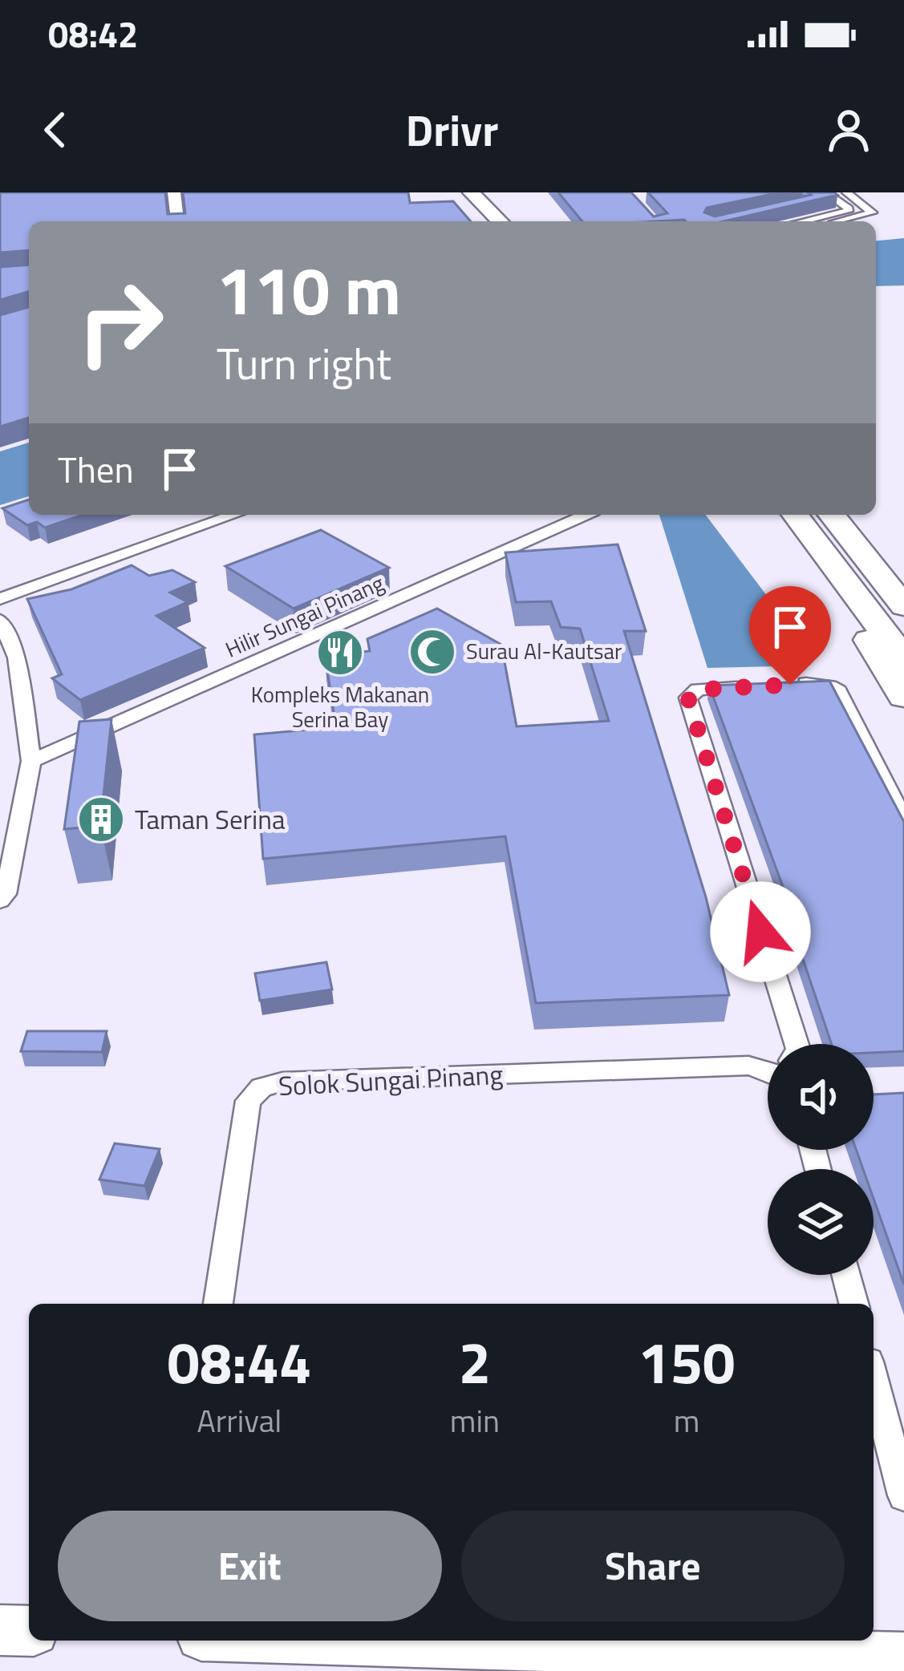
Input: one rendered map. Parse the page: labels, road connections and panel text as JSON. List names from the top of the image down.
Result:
{
  "streets": {
    "street": ["Hilir Sungai Pinang", "Solok Sungai Pinang"]
  },
  "places": {
    "mosque": ["Surau Al-Kautsar"],
    "restaurant": ["Kompleks Makanan Serina Bay"],
    "building": ["Taman Serina"]
  },
  "page": {
    "status": "08:42",
    "header": "Drivr",
    "turn": ["110 m", "Turn right"],
    "then": "Then",
    "eta": [
      "08:44",
      "Arrival",
      "2",
      "min",
      "150",
      "m"
    ],
    "buttons": ["Exit", "Share"]
  }
}
